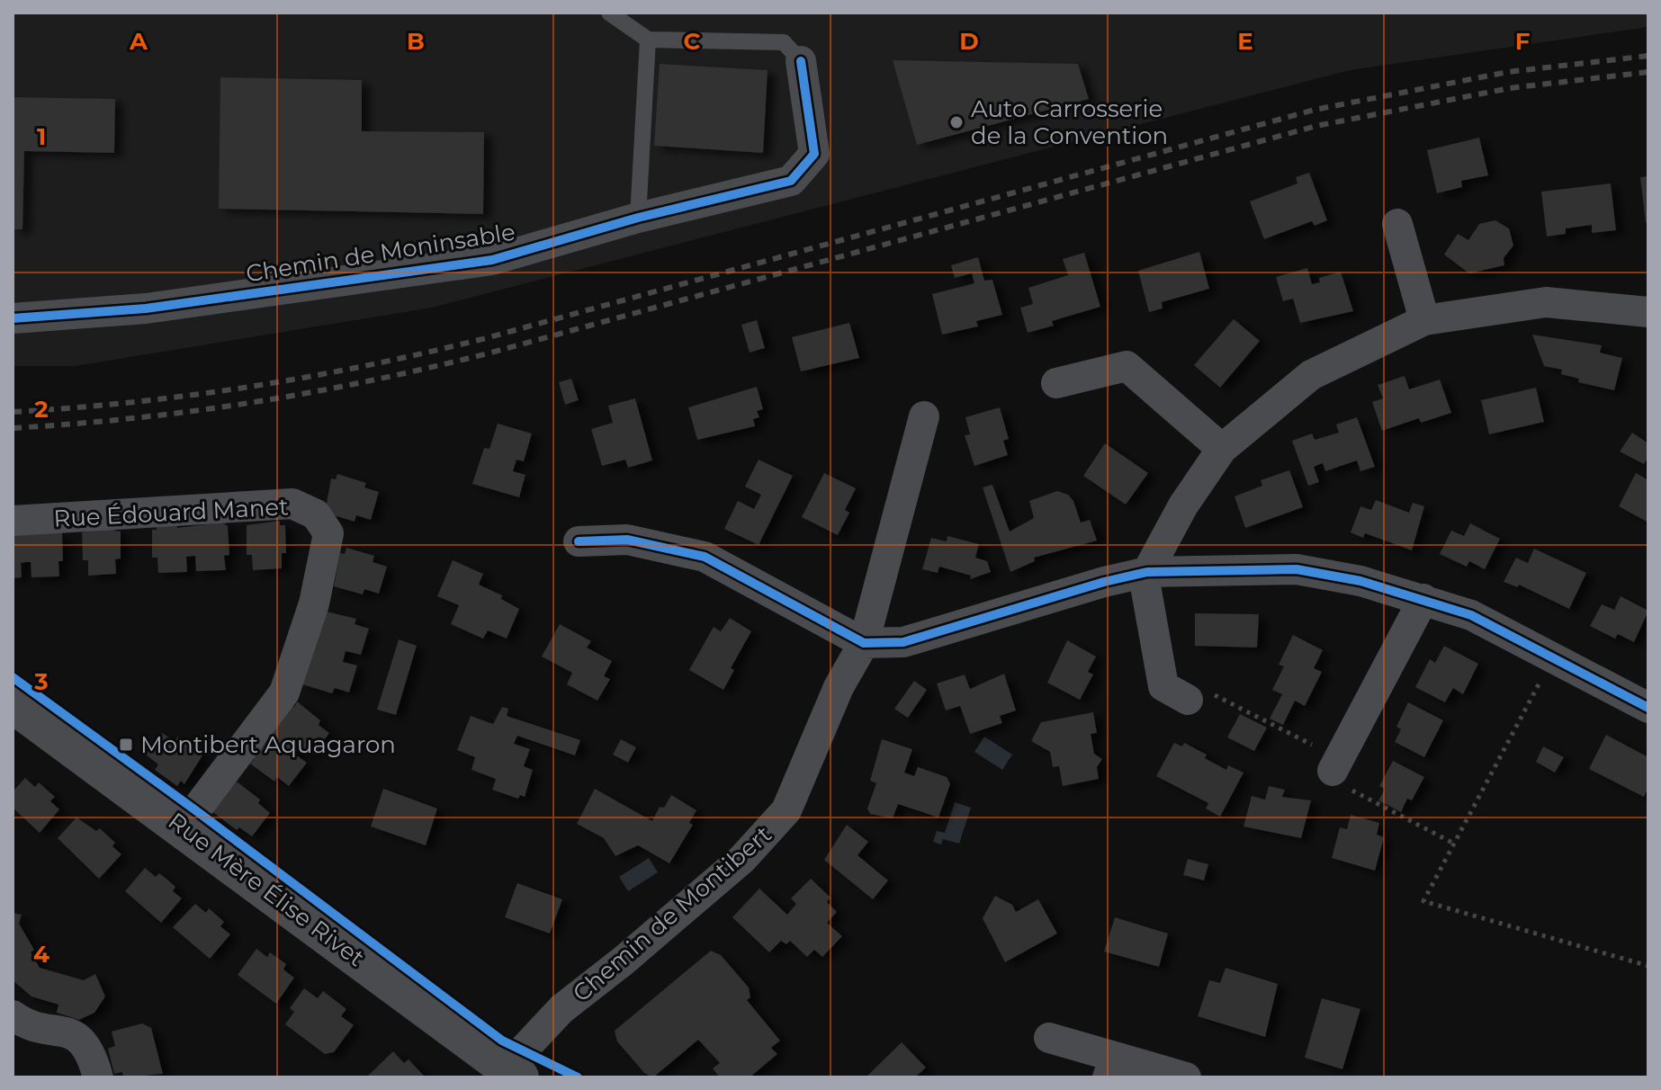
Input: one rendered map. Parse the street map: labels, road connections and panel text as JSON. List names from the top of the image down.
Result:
{
  "streets": {
    "street": [
      "Chemin de Moninsable",
      "Rue Édouard Manet",
      "Rue Mère Élise Rivet",
      "Chemin de Montibert"
    ]
  },
  "crossings": [
    ["Rue Édouard Manet", "Rue Mère Élise Rivet"],
    ["Rue Mère Élise Rivet", "Chemin de Montibert"]
  ],
  "places": {
    "other": ["Auto Carrosserie de la Convention"],
    "transit": ["Montibert Aquagaron"]
  },
  "grid": {
    "columns": [
      "A",
      "B",
      "C",
      "D",
      "E",
      "F"
    ],
    "rows": [
      "1",
      "2",
      "3",
      "4"
    ]
  }
}
